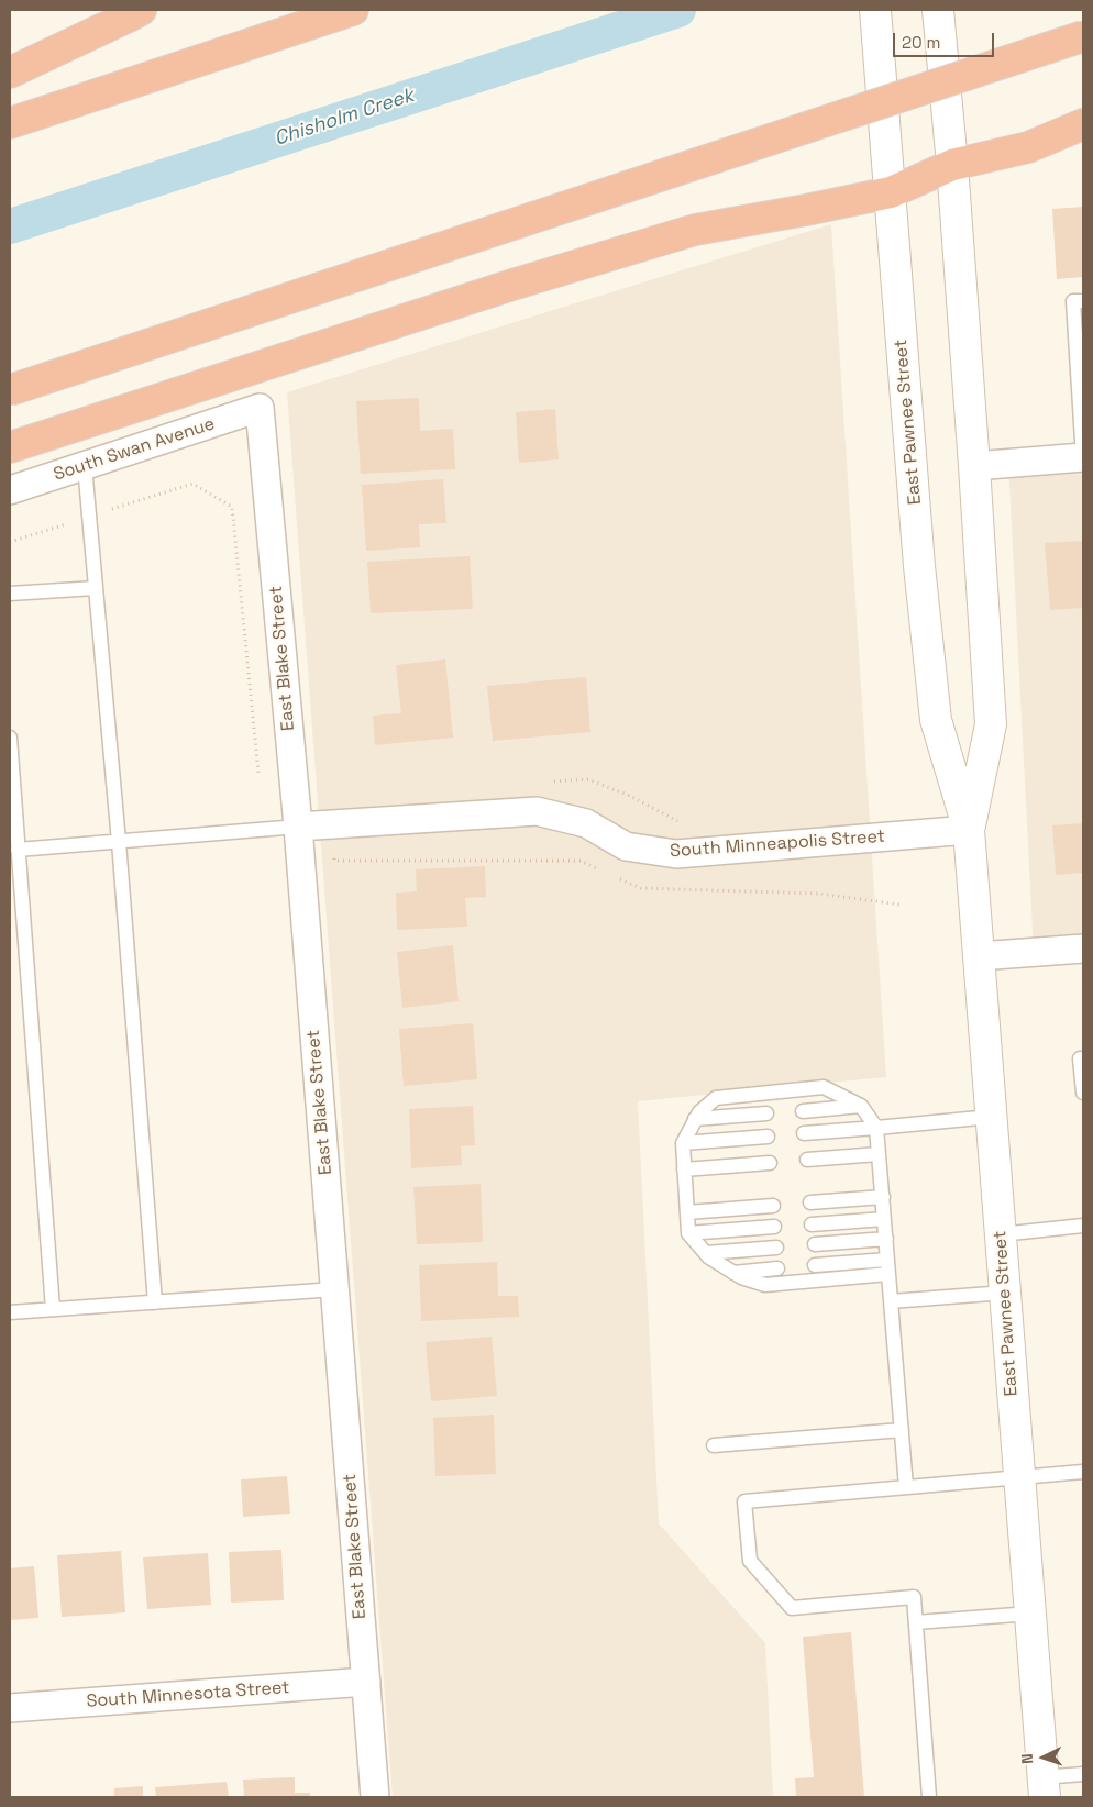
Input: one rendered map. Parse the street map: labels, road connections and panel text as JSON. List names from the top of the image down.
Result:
{
  "streets": {
    "main road": ["East Pawnee Street"],
    "street": [
      "South Swan Avenue",
      "East Blake Street",
      "South Minneapolis Street",
      "South Minnesota Street"
    ]
  },
  "crossings": [
    ["East Pawnee Street", "South Minneapolis Street"],
    ["South Swan Avenue", "East Blake Street"],
    ["East Blake Street", "South Minneapolis Street"],
    ["East Blake Street", "South Minnesota Street"]
  ],
  "water": ["Chisholm Creek"],
  "scale_bar": "20 m",
  "north": "left"
}
